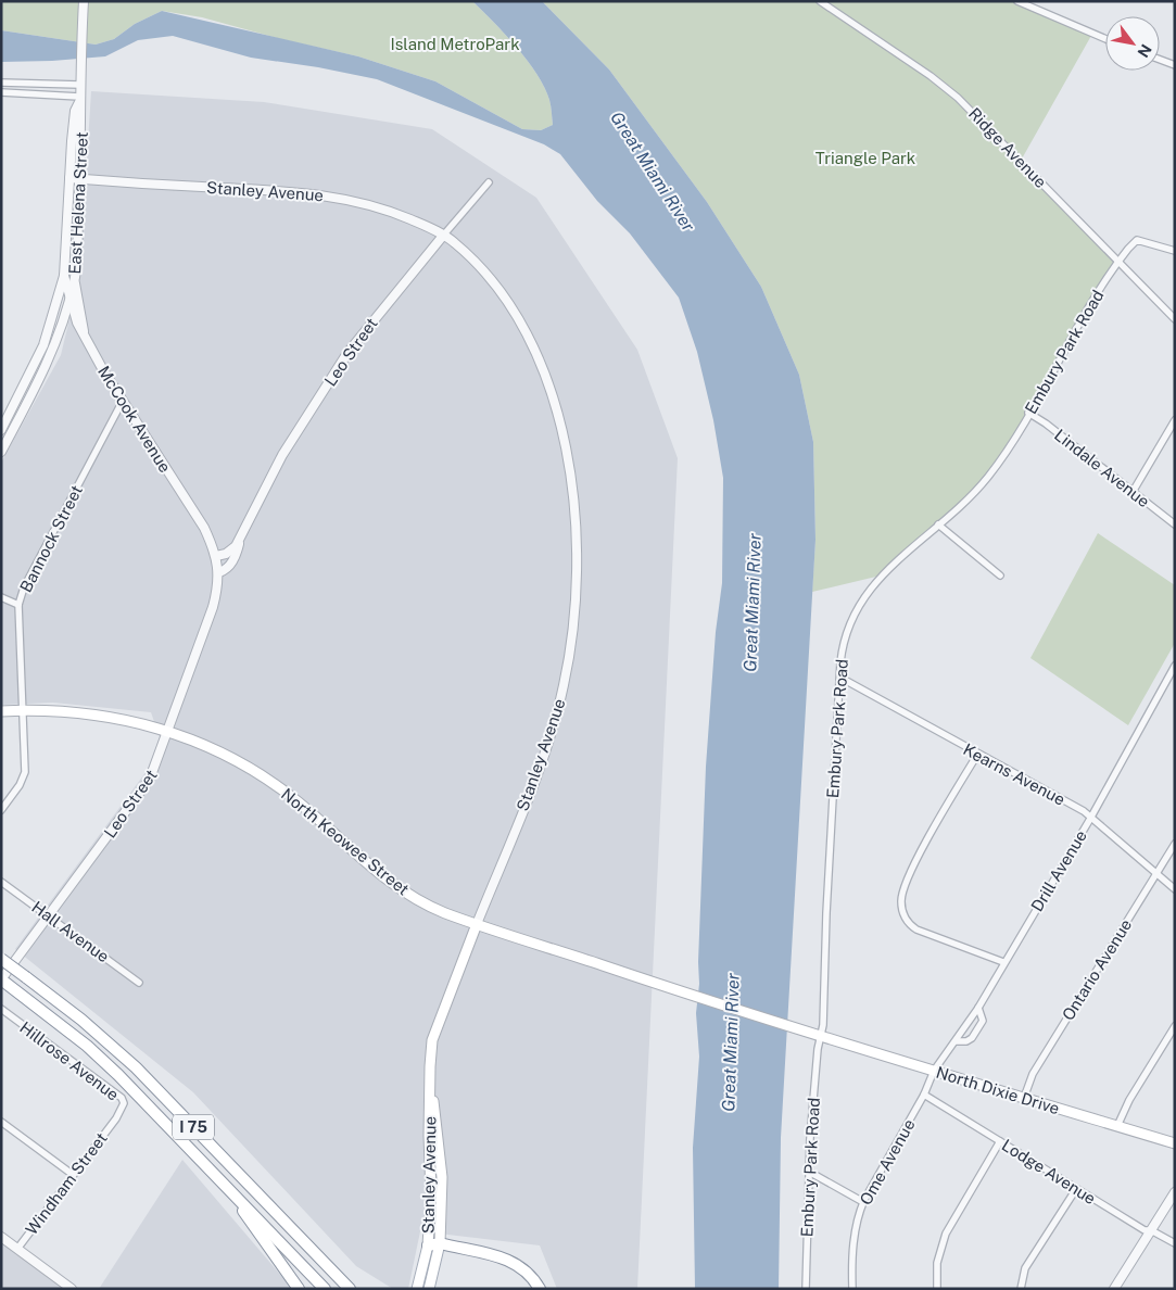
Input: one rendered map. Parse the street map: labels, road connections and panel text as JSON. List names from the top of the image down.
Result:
{
  "streets": {
    "highway": ["I 75"],
    "main road": ["Stanley Avenue", "North Keowee Street", "North Dixie Drive"],
    "street": [
      "Ridge Avenue",
      "East Helena Street",
      "Leo Street",
      "Embury Park Road",
      "McCook Avenue",
      "Lindale Avenue",
      "Bannock Street",
      "Kearns Avenue",
      "Drill Avenue",
      "Hall Avenue",
      "Ontario Avenue",
      "Hillrose Avenue",
      "Ome Avenue",
      "Lodge Avenue",
      "Windham Street"
    ]
  },
  "crossings": [
    ["Ridge Avenue", "Embury Park Road"],
    ["Stanley Avenue", "East Helena Street"],
    ["Stanley Avenue", "Leo Street"],
    ["Stanley Avenue", "North Keowee Street"],
    ["East Helena Street", "McCook Avenue"],
    ["Leo Street", "McCook Avenue"],
    ["Leo Street", "North Keowee Street"],
    ["Leo Street", "Hall Avenue"],
    ["Leo Street", "I 75"],
    ["Embury Park Road", "Lindale Avenue"],
    ["Embury Park Road", "Kearns Avenue"],
    ["Embury Park Road", "North Dixie Drive"],
    ["McCook Avenue", "Bannock Street"],
    ["Bannock Street", "North Keowee Street"],
    ["Kearns Avenue", "Drill Avenue"],
    ["Kearns Avenue", "Ontario Avenue"],
    ["North Keowee Street", "North Dixie Drive"],
    ["Drill Avenue", "North Dixie Drive"],
    ["Drill Avenue", "Ome Avenue"],
    ["Ontario Avenue", "North Dixie Drive"],
    ["Hillrose Avenue", "Windham Street"],
    ["North Dixie Drive", "Ome Avenue"],
    ["Ome Avenue", "Lodge Avenue"]
  ],
  "water": ["Great Miami River"],
  "parks": ["Island MetroPark", "Triangle Park"],
  "north": "bottom right"
}
